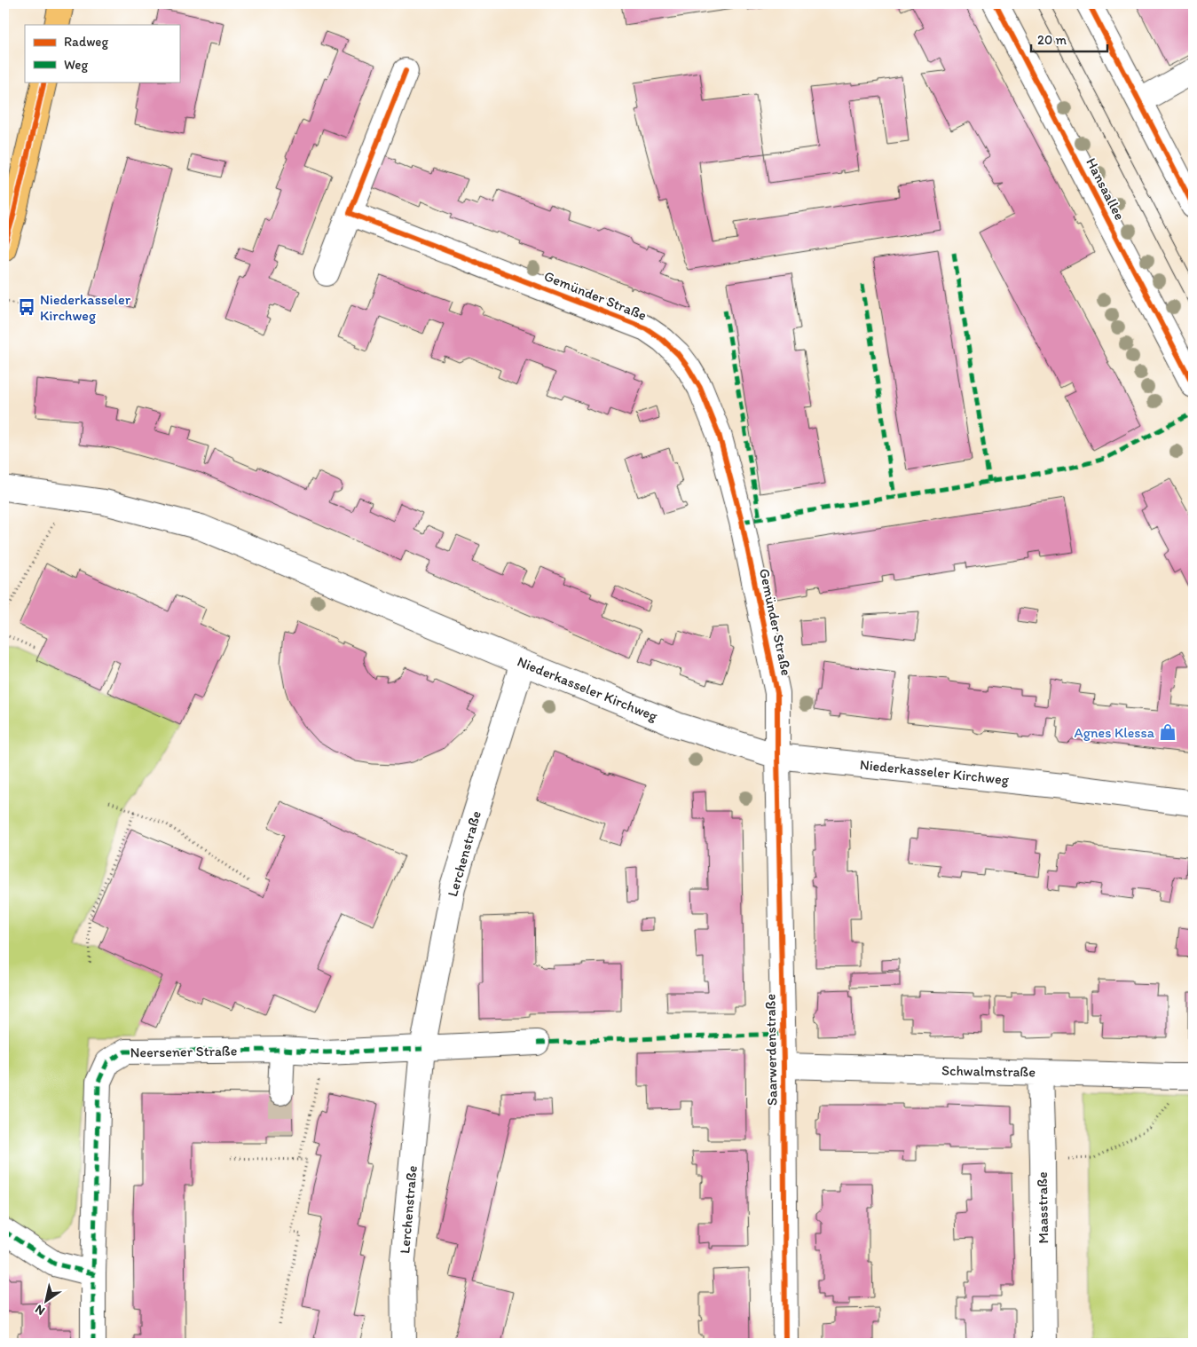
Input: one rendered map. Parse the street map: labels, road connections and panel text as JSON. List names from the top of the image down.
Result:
{
  "streets": {
    "street": [
      "Hansaallee",
      "Gemünder Straße",
      "Niederkasseler Kirchweg",
      "Lerchenstraße",
      "Saarwerdenstraße",
      "Neersener Straße",
      "Schwalmstraße",
      "Maasstraße"
    ]
  },
  "crossings": [
    ["Gemünder Straße", "Niederkasseler Kirchweg"],
    ["Gemünder Straße", "Saarwerdenstraße"],
    ["Niederkasseler Kirchweg", "Lerchenstraße"],
    ["Niederkasseler Kirchweg", "Saarwerdenstraße"],
    ["Lerchenstraße", "Neersener Straße"],
    ["Saarwerdenstraße", "Schwalmstraße"],
    ["Schwalmstraße", "Maasstraße"]
  ],
  "places": {
    "bus stop": ["Niederkasseler Kirchweg"],
    "shop": ["Agnes Klessa"]
  },
  "legend": ["Radweg", "Weg"],
  "scale_bar": "20 m",
  "north": "bottom left"
}
